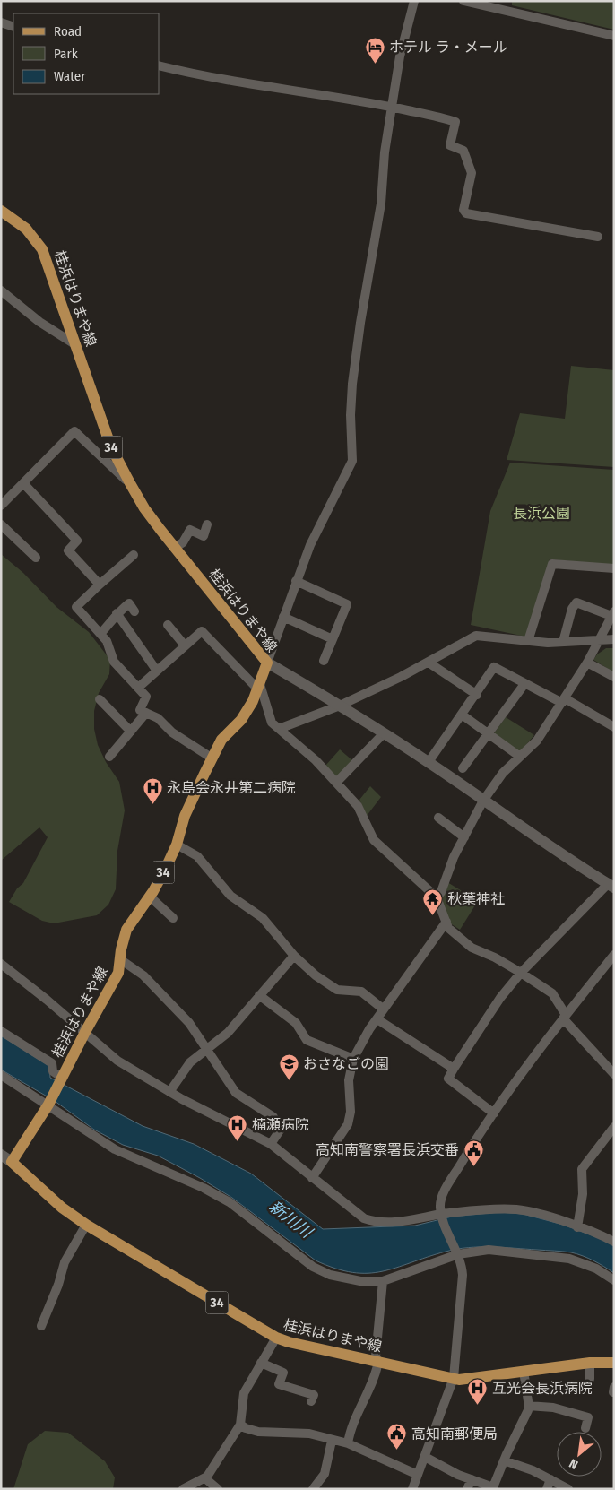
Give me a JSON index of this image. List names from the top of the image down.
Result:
{
  "streets": {
    "main road": ["桂浜はりまや線", "34"]
  },
  "water": ["新川川"],
  "parks": ["長浜公園"],
  "places": {
    "hotel": ["ホテル ラ・メール"],
    "hospital": ["永島会永井第二病院", "楠瀬病院", "互光会長浜病院"],
    "temple": ["秋葉神社"],
    "school or university": ["おさなごの園"],
    "public building": ["高知南警察署長浜交番", "高知南郵便局"]
  },
  "legend": ["Road", "Park", "Water"],
  "north": "bottom left"
}
